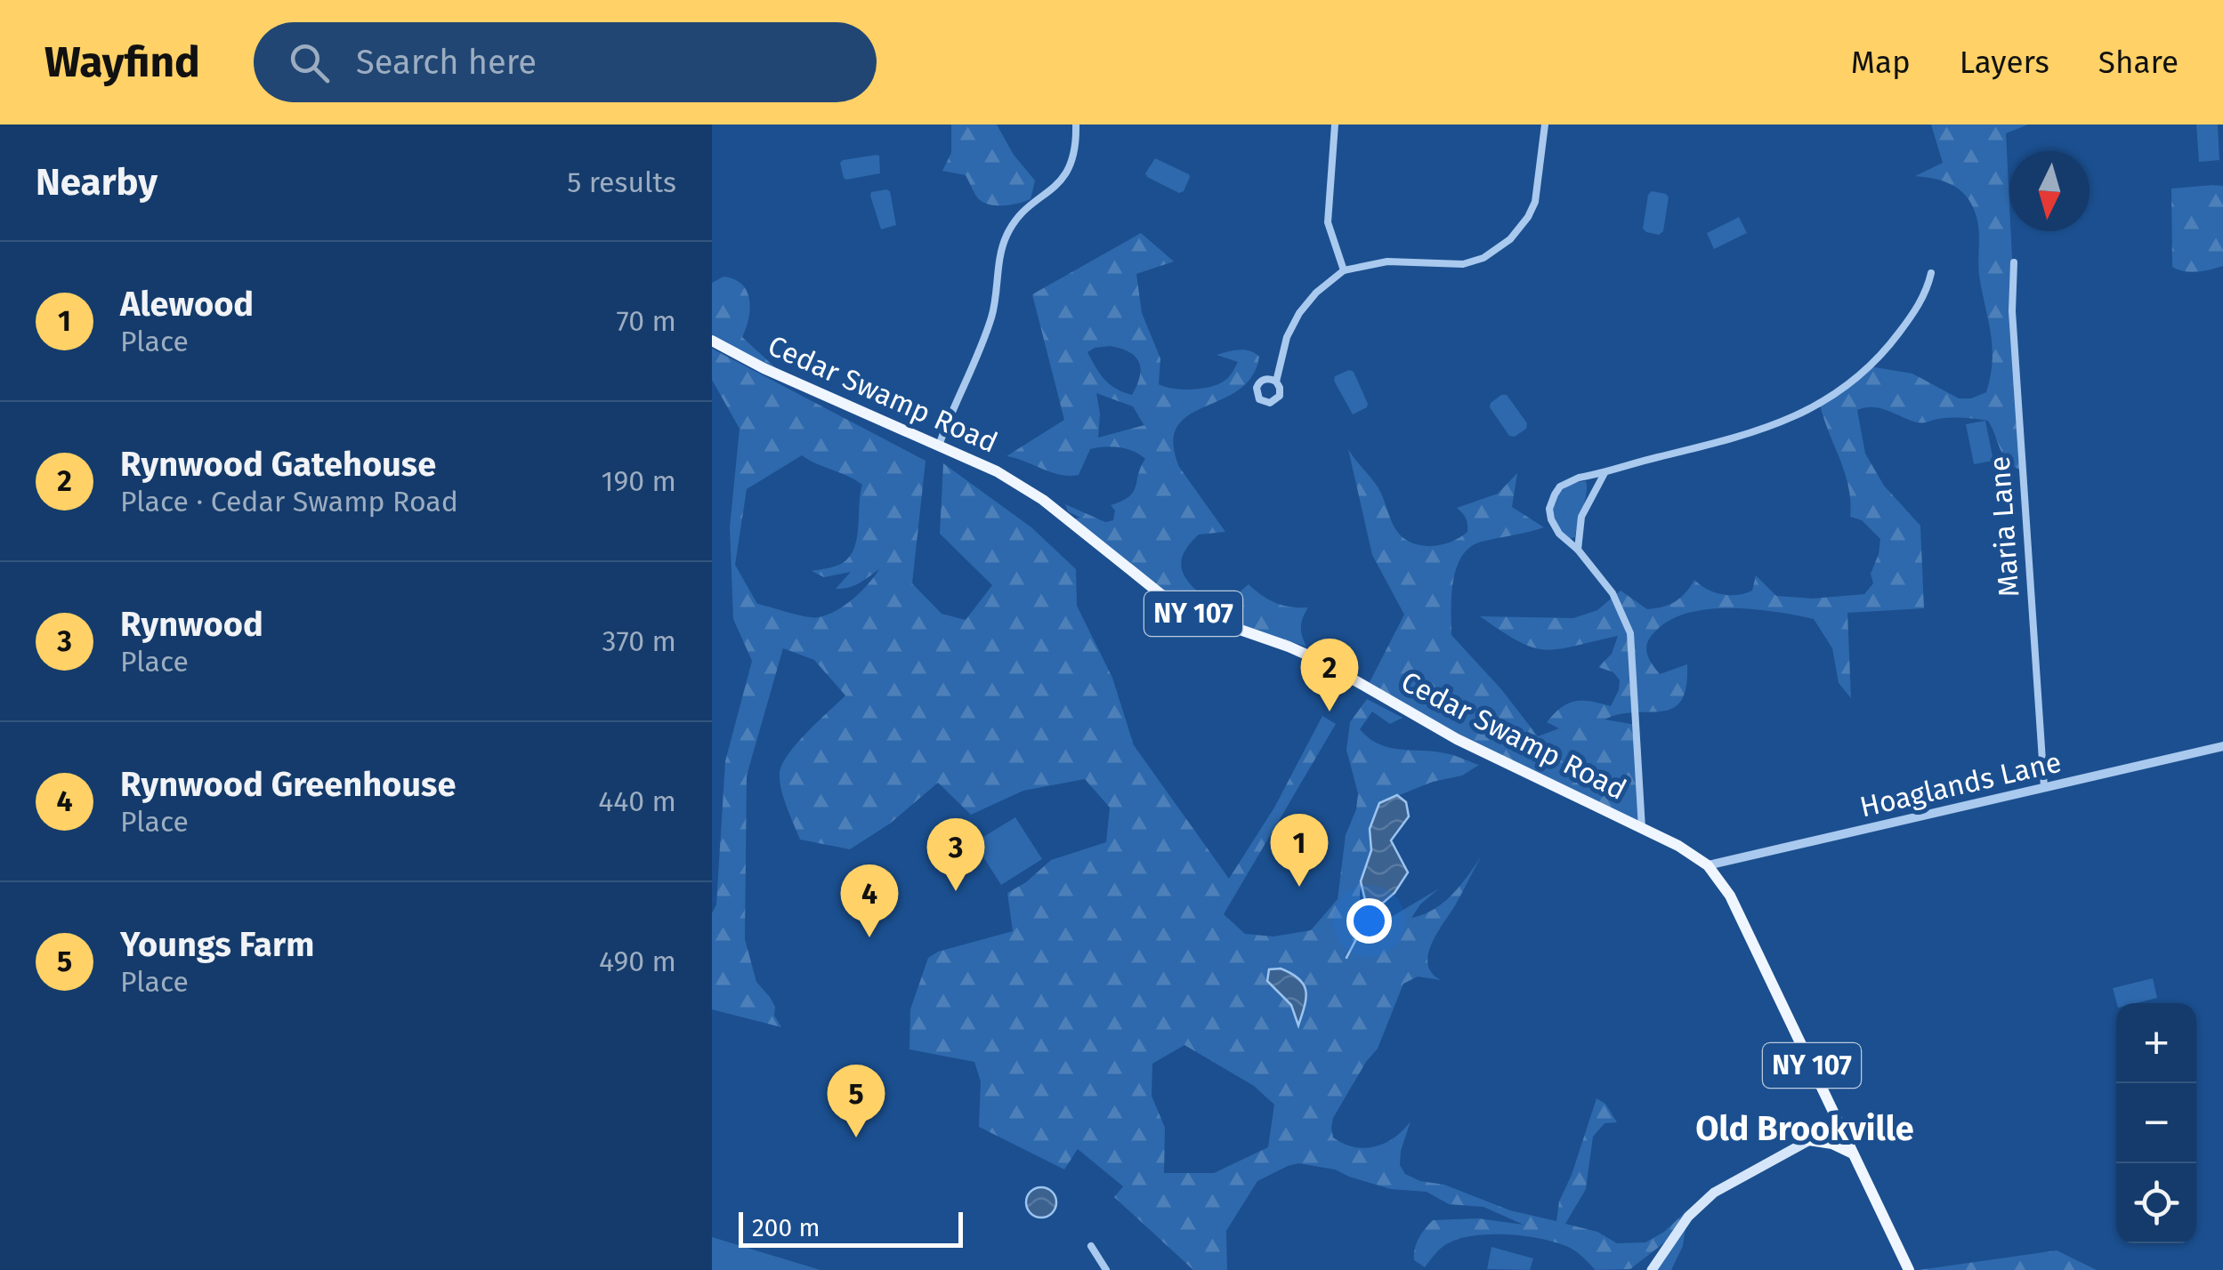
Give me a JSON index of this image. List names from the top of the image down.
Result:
{
  "streets": {
    "main road": ["Cedar Swamp Road", "NY 107"],
    "street": ["Maria Lane", "Hoaglands Lane"]
  },
  "crossings": [
    ["Cedar Swamp Road", "Hoaglands Lane"],
    ["Maria Lane", "Hoaglands Lane"]
  ],
  "districts": ["Old Brookville"],
  "scale_bar": "200 m",
  "north": "bottom",
  "page": {
    "header": "Wayfind",
    "search": "Search here",
    "nav": ["Map", "Layers", "Share"],
    "heading": ["Nearby", "5 results"],
    "list": [
      {
        "mark": "1",
        "name": "Alewood",
        "note": "Place",
        "value": "70 m"
      },
      {
        "mark": "2",
        "name": "Rynwood Gatehouse",
        "note": "Place · Cedar Swamp Road",
        "value": "190 m"
      },
      {
        "mark": "3",
        "name": "Rynwood",
        "note": "Place",
        "value": "370 m"
      },
      {
        "mark": "4",
        "name": "Rynwood Greenhouse",
        "note": "Place",
        "value": "440 m"
      },
      {
        "mark": "5",
        "name": "Youngs Farm",
        "note": "Place",
        "value": "490 m"
      }
    ],
    "pins": [
      "2",
      "1",
      "3",
      "4",
      "5"
    ],
    "map_buttons": ["+", "−"],
    "scale": "200 m"
  }
}
